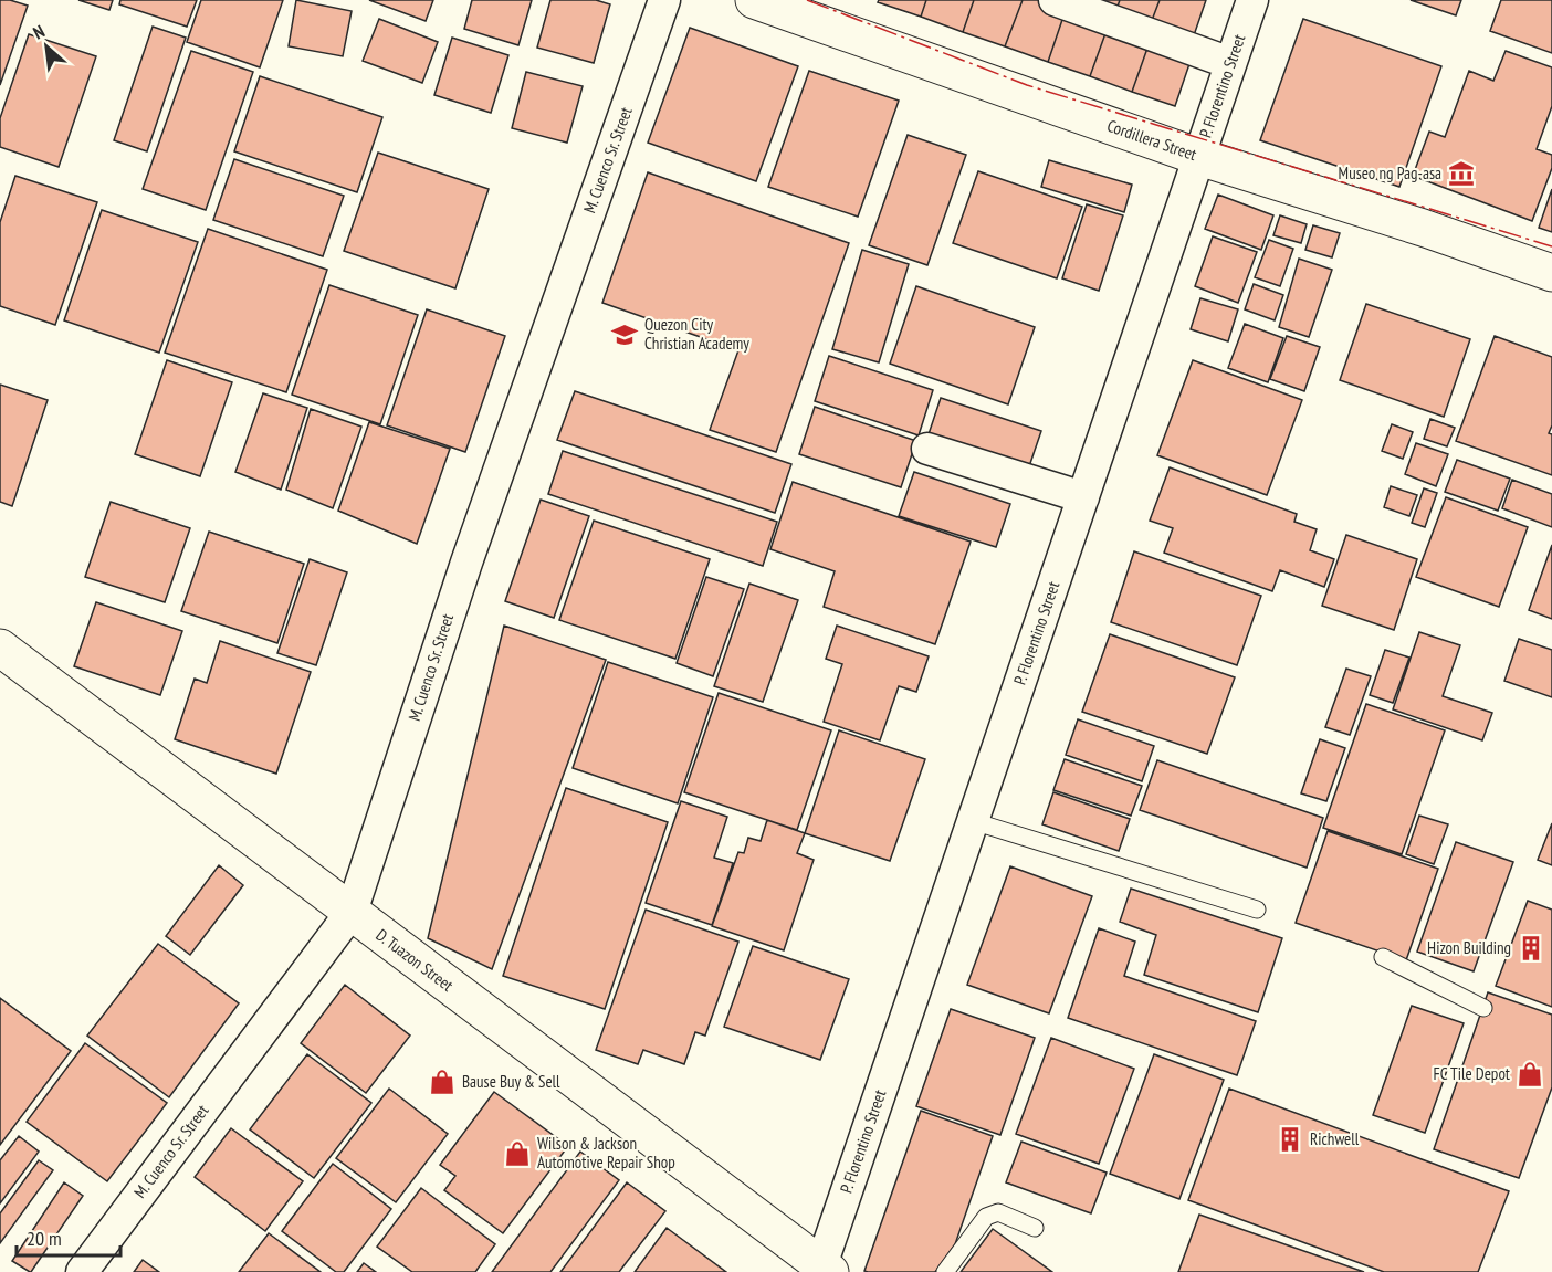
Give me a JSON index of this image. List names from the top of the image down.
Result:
{
  "streets": {
    "street": [
      "P. Florentino Street",
      "Cordillera Street",
      "M. Cuenco Sr. Street",
      "D. Tuazon Street"
    ]
  },
  "crossings": [
    ["P. Florentino Street", "Cordillera Street"],
    ["P. Florentino Street", "D. Tuazon Street"],
    ["M. Cuenco Sr. Street", "D. Tuazon Street"]
  ],
  "places": {
    "museum": ["Museo ng Pag-asa"],
    "school or university": ["Quezon City Christian Academy"],
    "building": ["Hizon Building", "Richwell"],
    "shop": ["FC Tile Depot", "Bause Buy & Sell", "Wilson & Jackson Automotive Repair Shop"]
  },
  "scale_bar": "20 m",
  "north": "top left"
}
